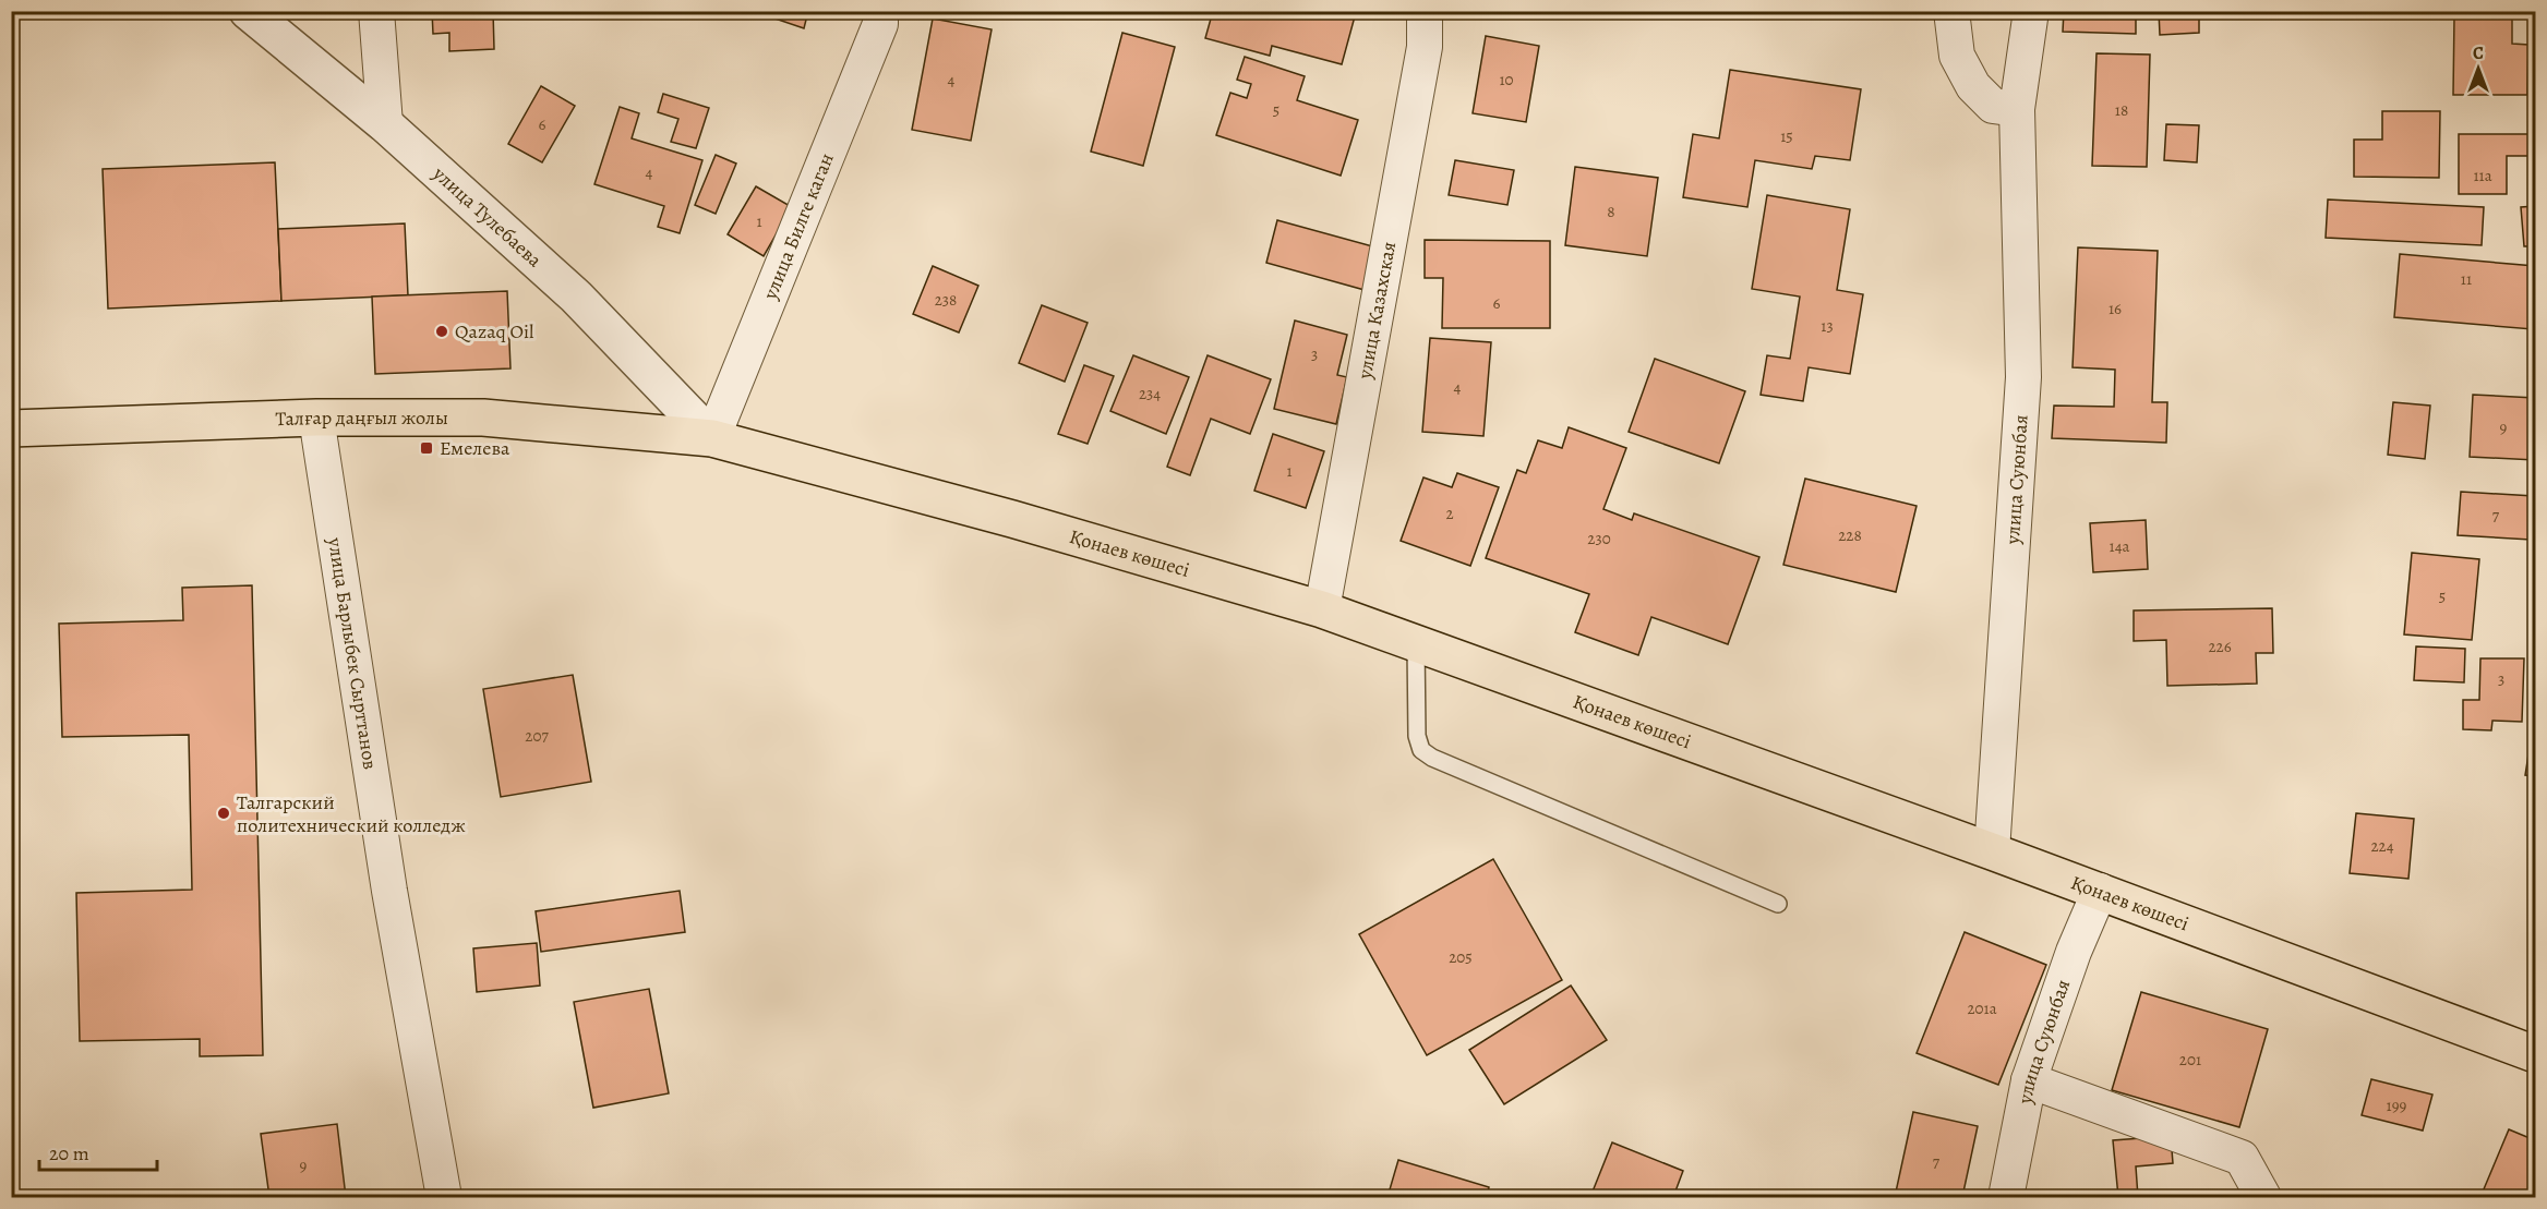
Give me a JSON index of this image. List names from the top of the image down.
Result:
{
  "streets": {
    "main road": ["Талғар даңғыл жолы", "Қонаев көшесі"],
    "street": [
      "улица Тулебаева",
      "улица Билге каган",
      "улица Казахская",
      "улица Суюнбая",
      "улица Барлыбек Сырттанов"
    ]
  },
  "crossings": [
    ["улица Тулебаева", "улица Билге каган"],
    ["улица Тулебаева", "Талғар даңғыл жолы"],
    ["улица Тулебаева", "Қонаев көшесі"],
    ["улица Билге каган", "Талғар даңғыл жолы"],
    ["улица Билге каган", "Қонаев көшесі"],
    ["улица Казахская", "Қонаев көшесі"],
    ["Талғар даңғыл жолы", "Қонаев көшесі"],
    ["Талғар даңғыл жолы", "улица Барлыбек Сырттанов"],
    ["улица Суюнбая", "Қонаев көшесі"]
  ],
  "places": {
    "other": ["Qazaq Oil", "Талгарский политехнический колледж"],
    "transit": ["Емелева"]
  },
  "house_numbers": [
    "4",
    "10",
    "5",
    "18",
    "6",
    "15",
    "4",
    "11а",
    "8",
    "1",
    "11",
    "238",
    "6",
    "16",
    "13",
    "3",
    "4",
    "234",
    "9",
    "1",
    "2",
    "7",
    "228",
    "230",
    "14а",
    "5",
    "226",
    "3",
    "207",
    "224",
    "205",
    "201а",
    "201",
    "199",
    "7",
    "9"
  ],
  "scale_bar": "20 m",
  "north": "top"
}
